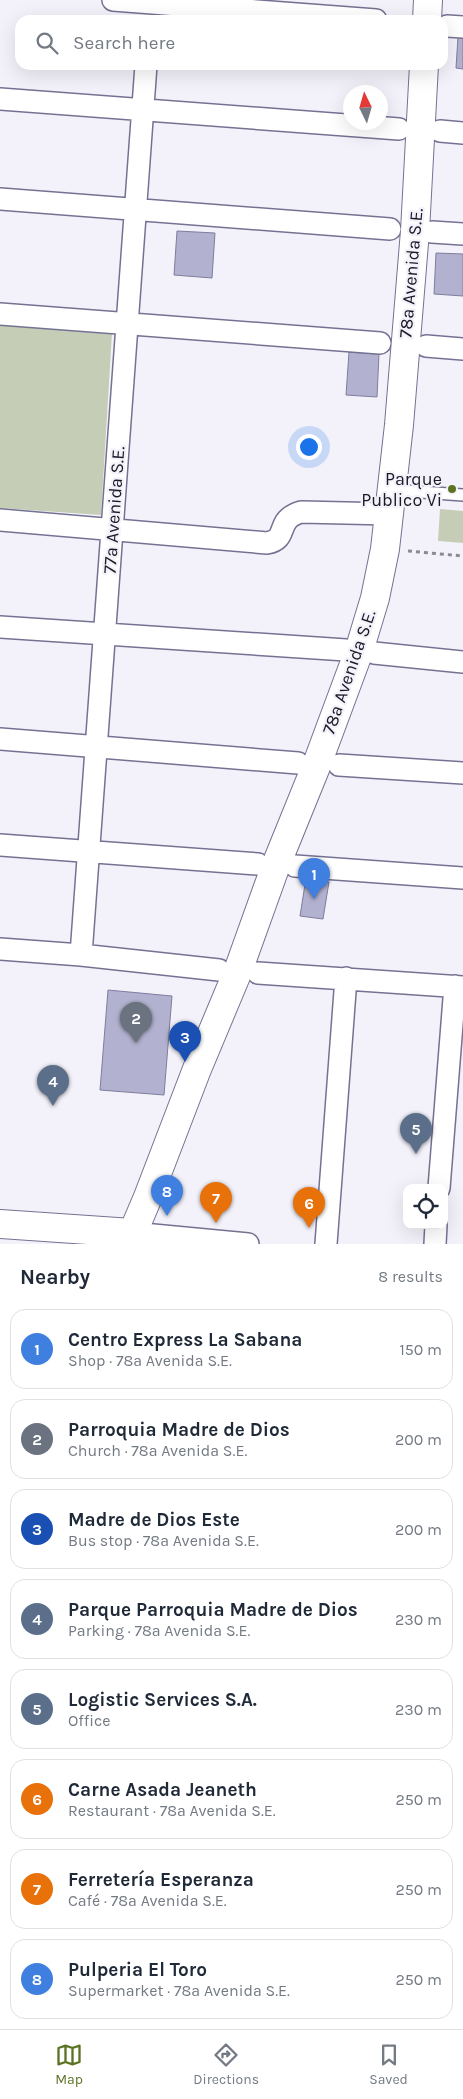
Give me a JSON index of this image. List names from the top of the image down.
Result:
{
  "streets": {
    "street": ["78a Avenida S.E.", "77a Avenida S.E."]
  },
  "places": ["Parque Publico Vi"],
  "north": "top",
  "page": {
    "search": "Search here",
    "pins": [
      "1",
      "2",
      "3",
      "4",
      "5",
      "8",
      "7",
      "6"
    ],
    "heading": ["Nearby", "8 results"],
    "list": [
      {
        "mark": "1",
        "name": "Centro Express La Sabana",
        "note": "Shop · 78a Avenida S.E.",
        "value": "150 m"
      },
      {
        "mark": "2",
        "name": "Parroquia Madre de Dios",
        "note": "Church · 78a Avenida S.E.",
        "value": "200 m"
      },
      {
        "mark": "3",
        "name": "Madre de Dios Este",
        "note": "Bus stop · 78a Avenida S.E.",
        "value": "200 m"
      },
      {
        "mark": "4",
        "name": "Parque Parroquia Madre de Dios",
        "note": "Parking · 78a Avenida S.E.",
        "value": "230 m"
      },
      {
        "mark": "5",
        "name": "Logistic Services S.A.",
        "note": "Office",
        "value": "230 m"
      },
      {
        "mark": "6",
        "name": "Carne Asada Jeaneth",
        "note": "Restaurant · 78a Avenida S.E.",
        "value": "250 m"
      },
      {
        "mark": "7",
        "name": "Ferretería Esperanza",
        "note": "Café · 78a Avenida S.E.",
        "value": "250 m"
      },
      {
        "mark": "8",
        "name": "Pulperia El Toro",
        "note": "Supermarket · 78a Avenida S.E.",
        "value": "250 m"
      }
    ],
    "nav": ["Map", "Directions", "Saved"]
  }
}
